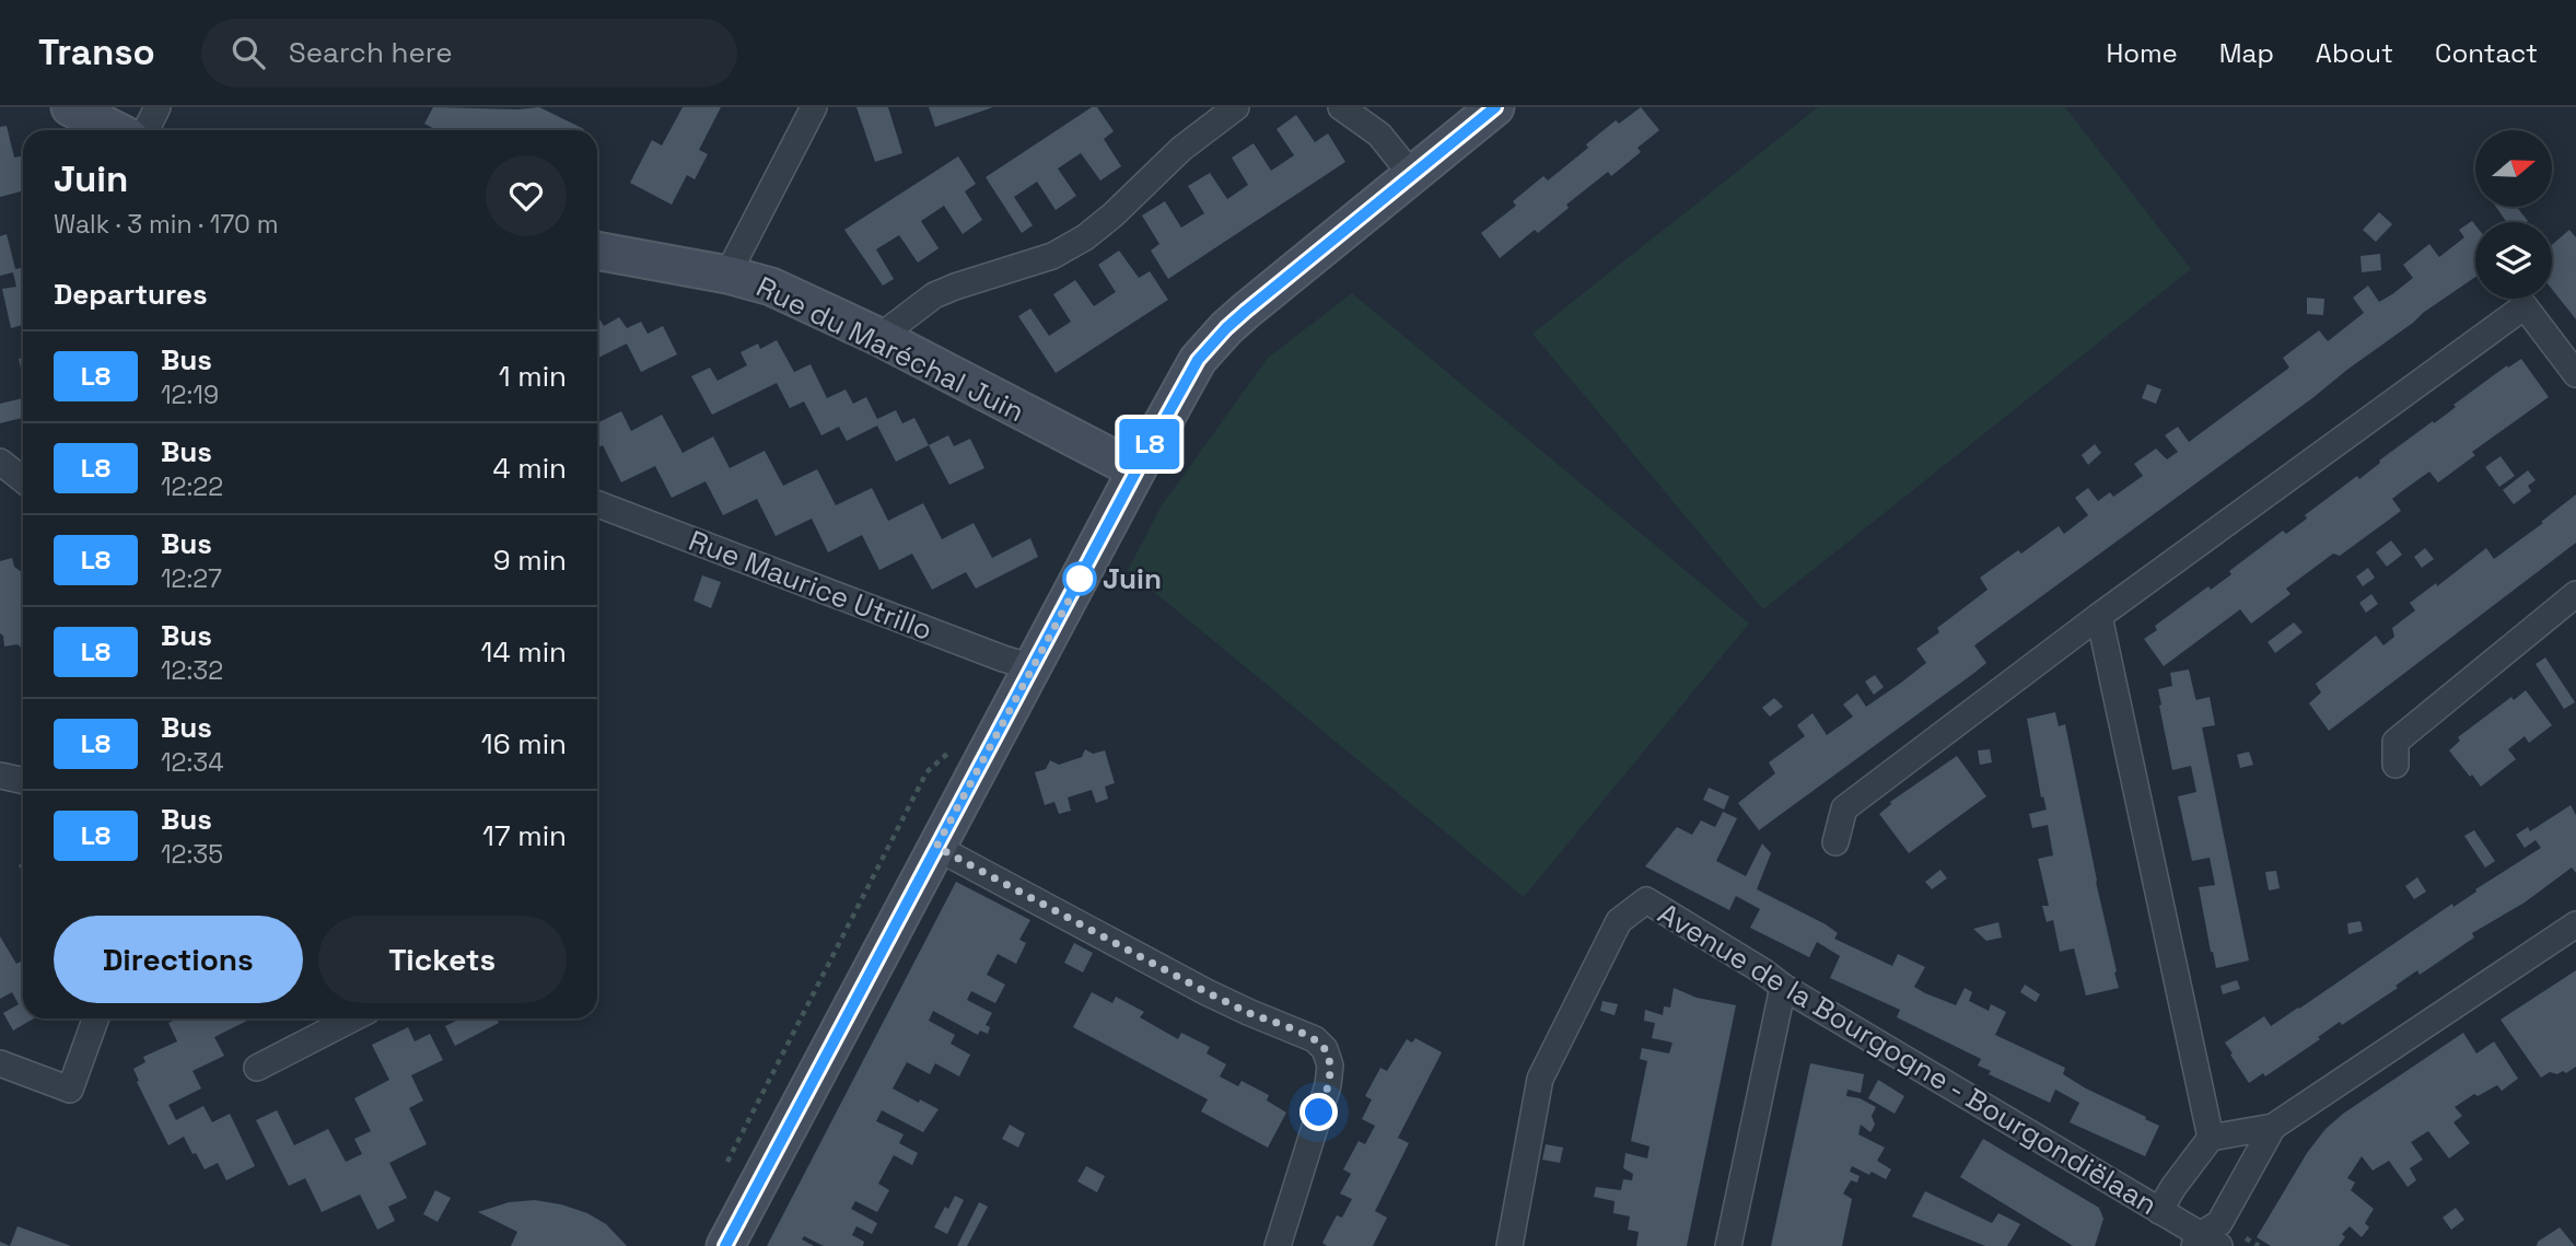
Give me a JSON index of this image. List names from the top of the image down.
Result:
{
  "streets": {
    "street": ["Rue du Maréchal Juin", "Rue Maurice Utrillo", "Avenue de la Bourgogne - Bourgondiëlaan"]
  },
  "places": ["Juin"],
  "lines": ["bus line L8"],
  "north": "right",
  "page": {
    "header": "Transo",
    "search": "Search here",
    "nav": [
      "Home",
      "Map",
      "About",
      "Contact"
    ],
    "on_map": "L8",
    "heading": [
      ["Juin", "Walk · 3 min · 170 m"],
      "Departures"
    ],
    "list": [
      {
        "mark": "L8",
        "name": "Bus",
        "note": "12:19",
        "value": "1 min"
      },
      {
        "mark": "L8",
        "name": "Bus",
        "note": "12:22",
        "value": "4 min"
      },
      {
        "mark": "L8",
        "name": "Bus",
        "note": "12:27",
        "value": "9 min"
      },
      {
        "mark": "L8",
        "name": "Bus",
        "note": "12:32",
        "value": "14 min"
      },
      {
        "mark": "L8",
        "name": "Bus",
        "note": "12:34",
        "value": "16 min"
      },
      {
        "mark": "L8",
        "name": "Bus",
        "note": "12:35",
        "value": "17 min"
      }
    ],
    "buttons": ["Directions", "Tickets"]
  }
}
